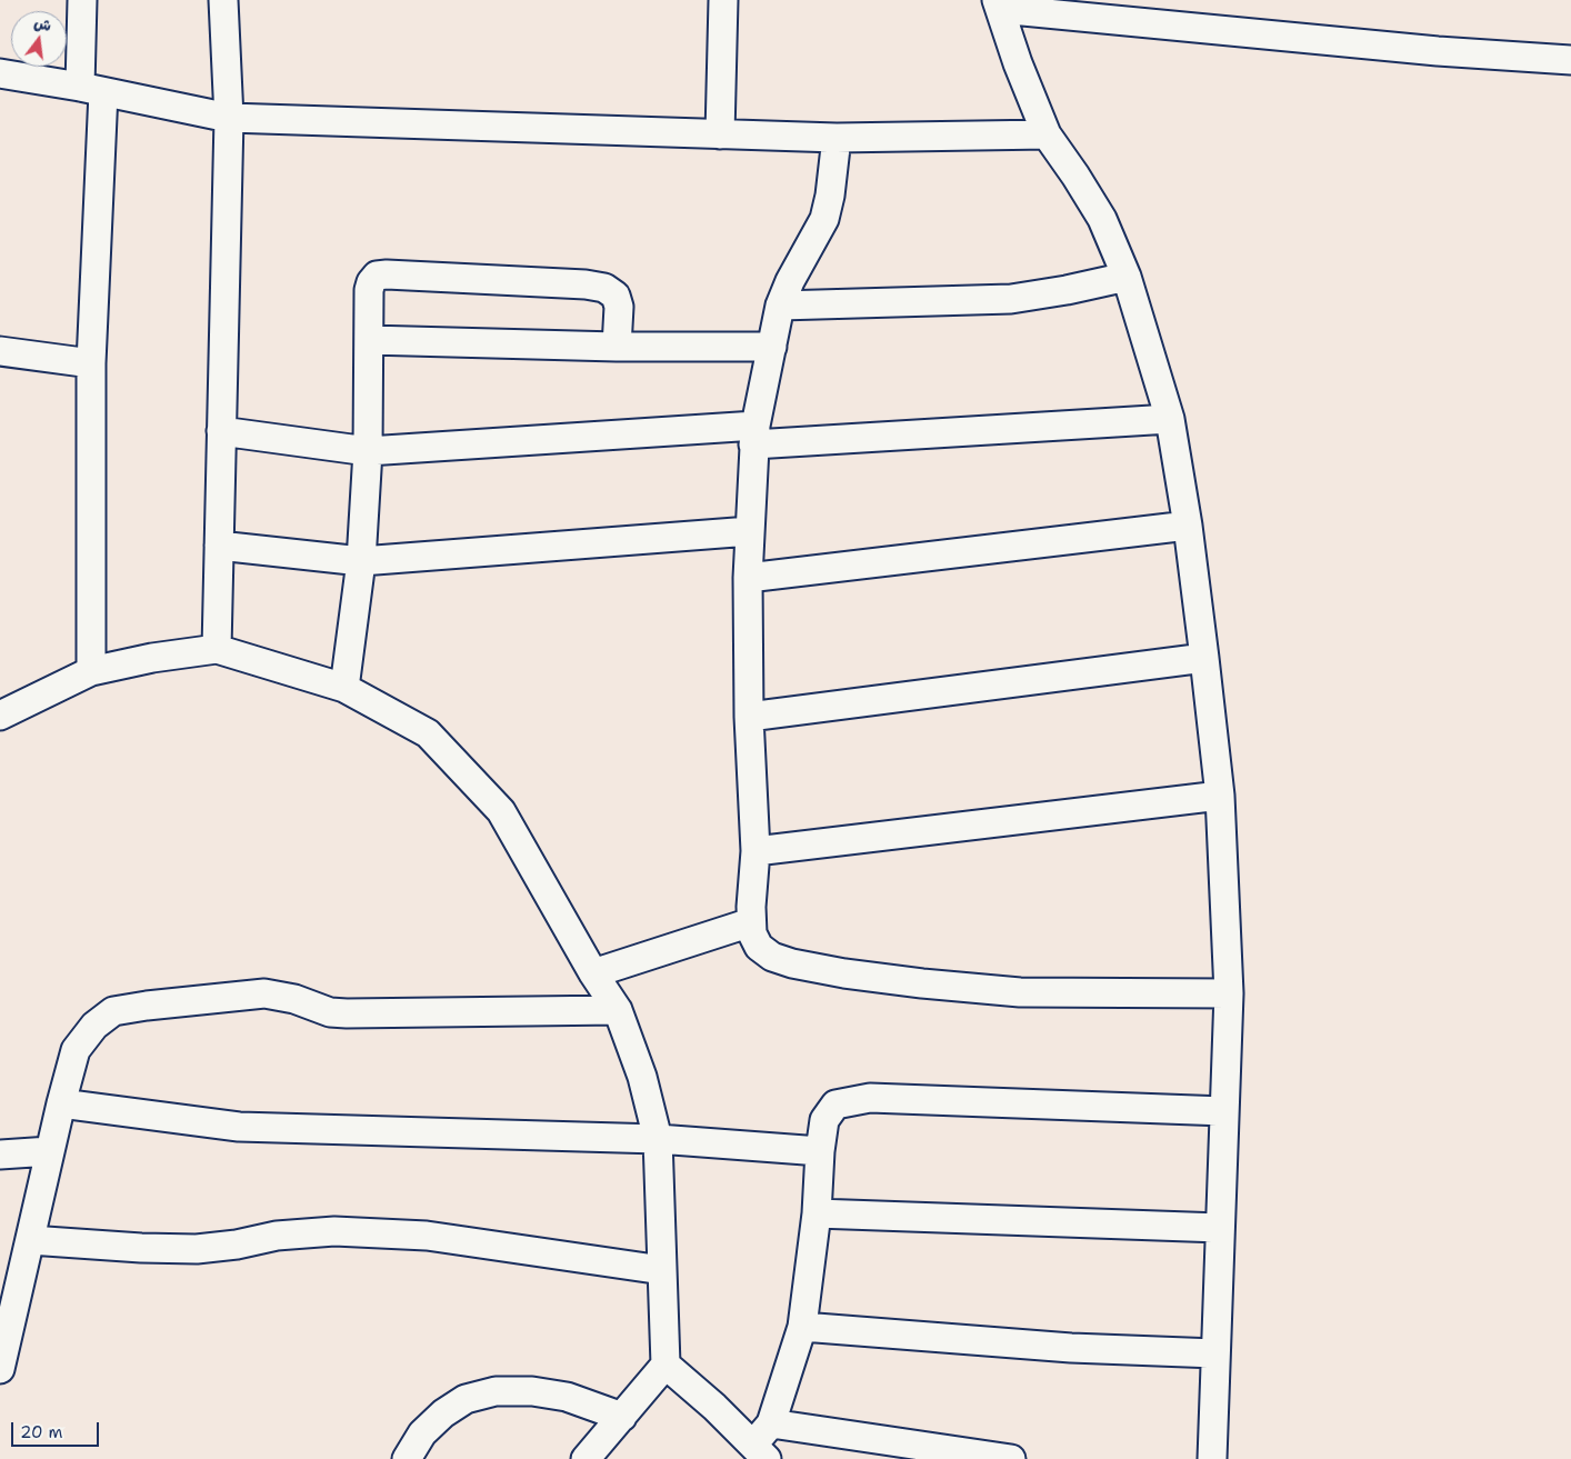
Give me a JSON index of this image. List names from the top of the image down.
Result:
{
  "scale_bar": "20 m",
  "north": "top"
}
